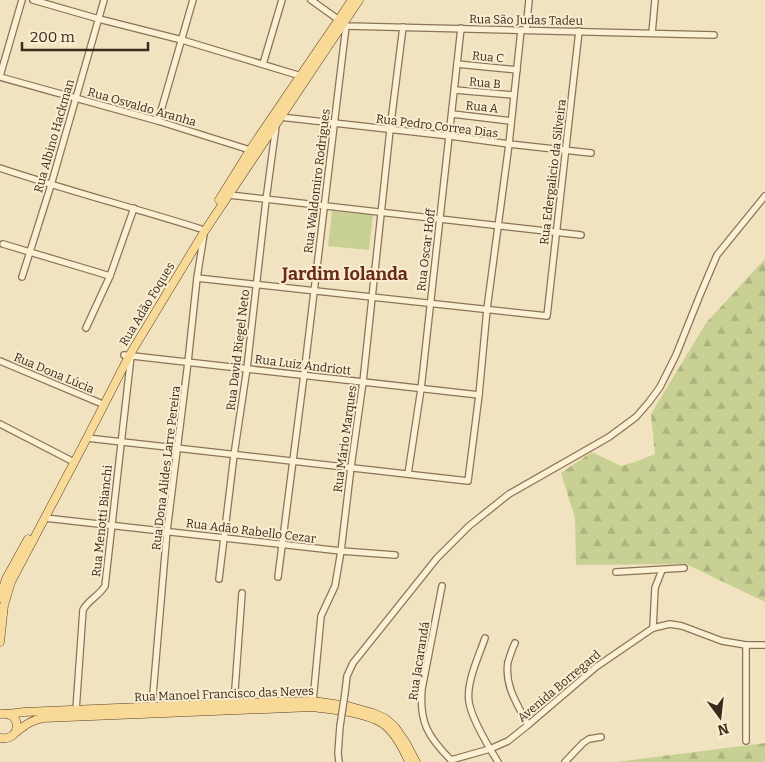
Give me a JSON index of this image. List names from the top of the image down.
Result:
{
  "streets": {
    "main road": ["Rua Adão Foques", "Rua Manoel Francisco das Neves"],
    "street": [
      "Rua São Judas Tadeu",
      "Rua C",
      "Rua B",
      "Rua Osvaldo Aranha",
      "Rua A",
      "Rua Pedro Correa Dias",
      "Rua Albino Hackman",
      "Rua Edergalicio da Silveira",
      "Rua Waldomiro Rodrigues",
      "Rua Oscar Hoff",
      "Rua David Riegel Neto",
      "Rua Luiz Andriott",
      "Rua Dona Lúcia",
      "Rua Mário Marques",
      "Rua Dona Alides Larre Pereira",
      "Rua Menotti Bianchi",
      "Rua Adão Rabello Cezar",
      "Rua Jacarandá",
      "Avenida Borregard"
    ]
  },
  "crossings": [
    ["Rua São Judas Tadeu", "Rua Edergalicio da Silveira"],
    ["Rua São Judas Tadeu", "Rua Waldomiro Rodrigues"],
    ["Rua São Judas Tadeu", "Rua Oscar Hoff"],
    ["Rua São Judas Tadeu", "Rua Adão Foques"],
    ["Rua São Judas Tadeu", "Rua Mário Marques"],
    ["Rua C", "Rua Oscar Hoff"],
    ["Rua B", "Rua Oscar Hoff"],
    ["Rua Osvaldo Aranha", "Rua Albino Hackman"],
    ["Rua Osvaldo Aranha", "Rua Adão Foques"],
    ["Rua A", "Rua Oscar Hoff"],
    ["Rua Pedro Correa Dias", "Rua Edergalicio da Silveira"],
    ["Rua Pedro Correa Dias", "Rua Waldomiro Rodrigues"],
    ["Rua Pedro Correa Dias", "Rua Oscar Hoff"],
    ["Rua Pedro Correa Dias", "Rua Adão Foques"],
    ["Rua Pedro Correa Dias", "Rua David Riegel Neto"],
    ["Rua Pedro Correa Dias", "Rua Mário Marques"],
    ["Rua Waldomiro Rodrigues", "Rua Adão Foques"],
    ["Rua Waldomiro Rodrigues", "Rua Luiz Andriott"],
    ["Rua Waldomiro Rodrigues", "Rua Adão Rabello Cezar"],
    ["Rua Oscar Hoff", "Rua Luiz Andriott"],
    ["Rua Adão Foques", "Rua David Riegel Neto"],
    ["Rua Adão Foques", "Rua Luiz Andriott"],
    ["Rua Adão Foques", "Rua Dona Lúcia"],
    ["Rua Adão Foques", "Rua Dona Alides Larre Pereira"],
    ["Rua Adão Foques", "Rua Menotti Bianchi"],
    ["Rua Adão Foques", "Rua Adão Rabello Cezar"],
    ["Rua David Riegel Neto", "Rua Luiz Andriott"],
    ["Rua David Riegel Neto", "Rua Adão Rabello Cezar"],
    ["Rua Luiz Andriott", "Rua Mário Marques"],
    ["Rua Luiz Andriott", "Rua Dona Alides Larre Pereira"],
    ["Rua Luiz Andriott", "Rua Menotti Bianchi"],
    ["Rua Mário Marques", "Rua Adão Rabello Cezar"],
    ["Rua Mário Marques", "Rua Manoel Francisco das Neves"],
    ["Rua Dona Alides Larre Pereira", "Rua Adão Rabello Cezar"],
    ["Rua Dona Alides Larre Pereira", "Rua Manoel Francisco das Neves"],
    ["Rua Menotti Bianchi", "Rua Adão Rabello Cezar"],
    ["Rua Menotti Bianchi", "Rua Manoel Francisco das Neves"],
    ["Rua Jacarandá", "Avenida Borregard"]
  ],
  "districts": ["Jardim Iolanda"],
  "scale_bar": "200 m",
  "north": "bottom"
}
